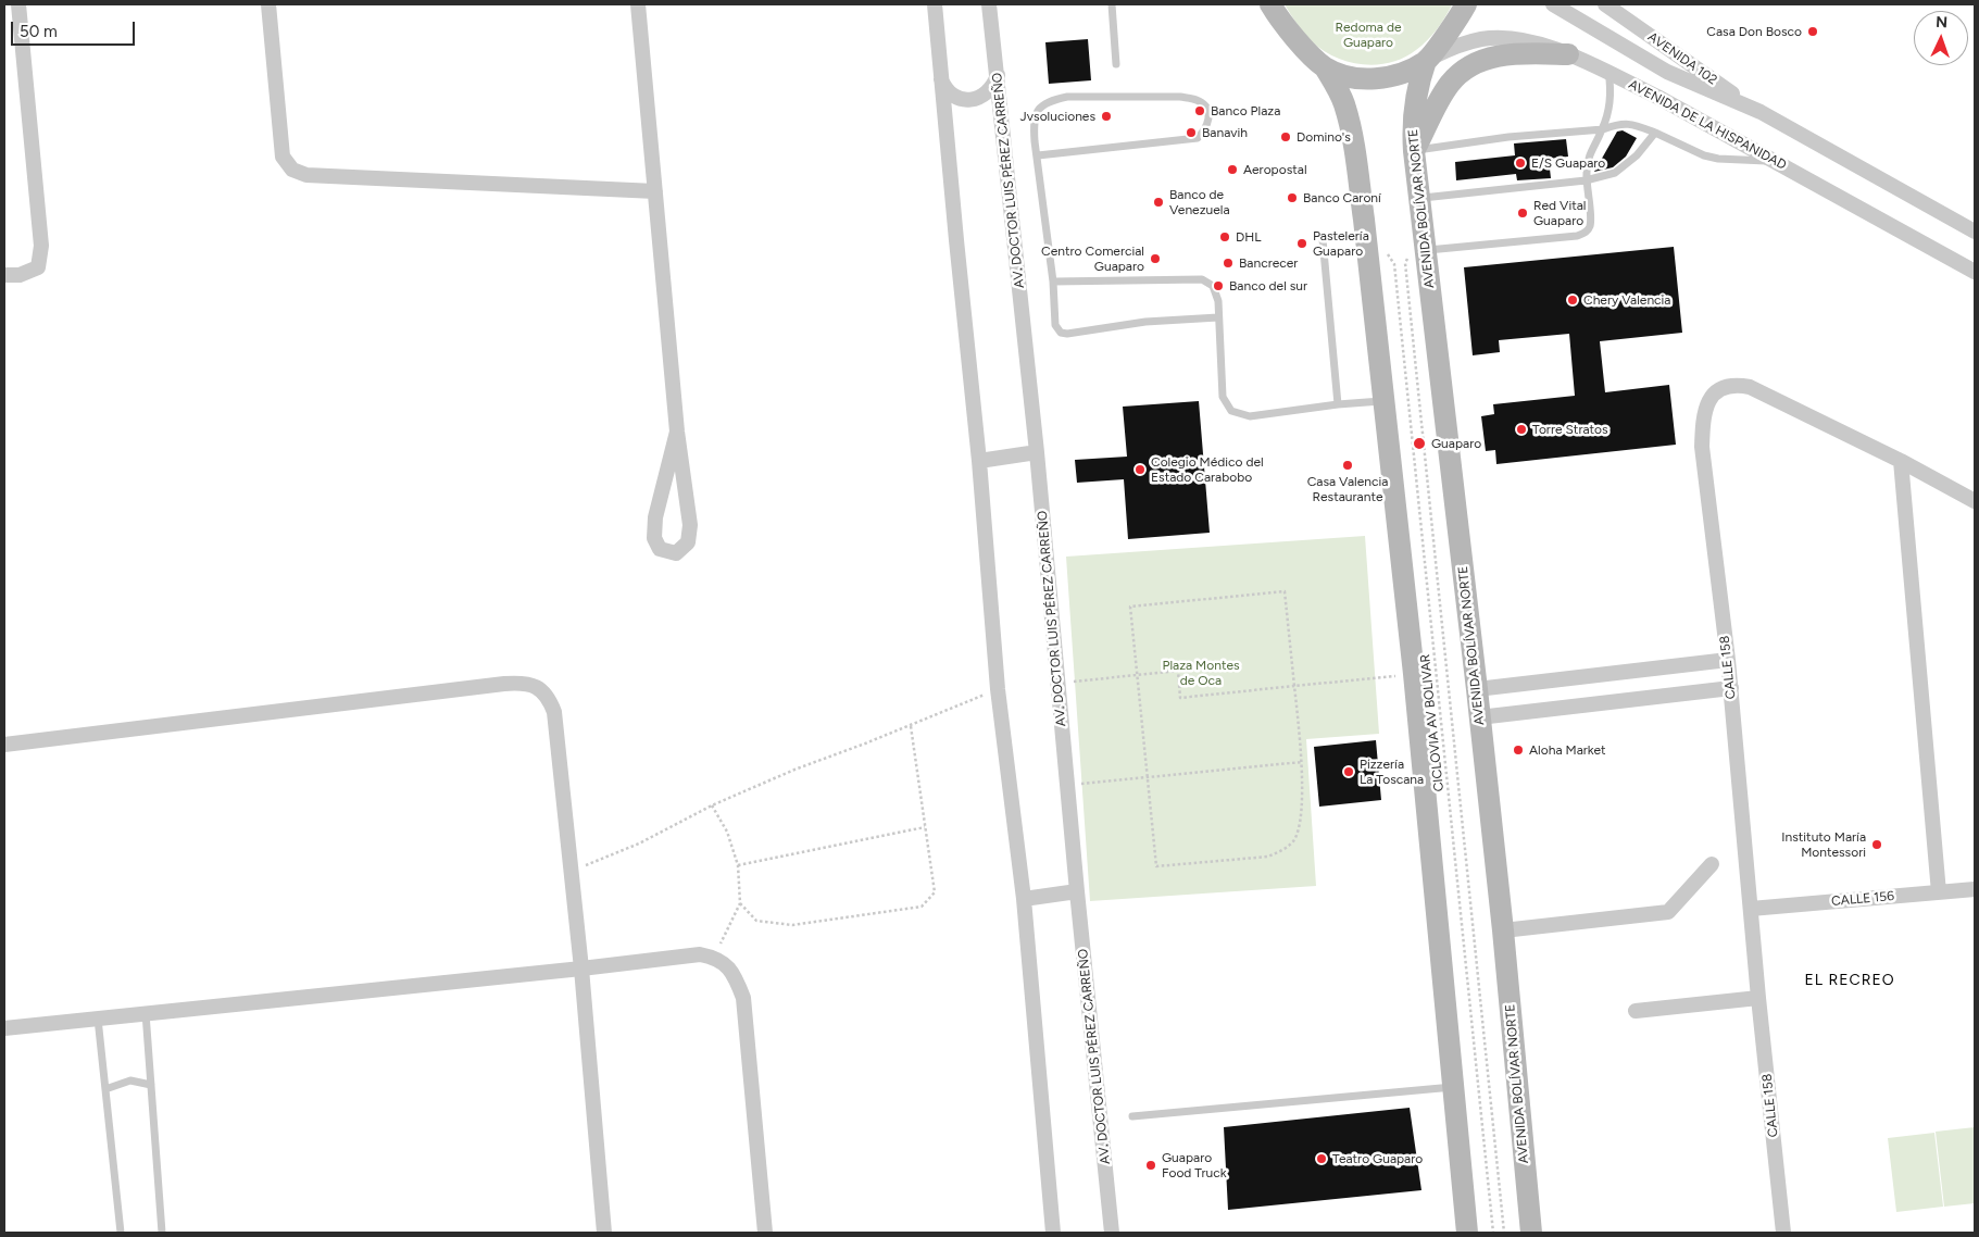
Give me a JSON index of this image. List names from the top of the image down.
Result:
{
  "streets": {
    "main road": ["AVENIDA BOLÍVAR NORTE"],
    "street": [
      "AVENIDA 102",
      "AVENIDA DE LA HISPANIDAD",
      "AV. DOCTOR LUIS PÉREZ CARREÑO",
      "CALLE 158",
      "CALLE 156"
    ],
    "path": ["CICLOVIA AV BOLIVAR"]
  },
  "crossings": [
    ["AVENIDA DE LA HISPANIDAD", "AVENIDA BOLÍVAR NORTE"],
    ["AVENIDA BOLÍVAR NORTE", "CICLOVIA AV BOLIVAR"],
    ["CALLE 158", "CALLE 156"]
  ],
  "districts": ["EL RECREO"],
  "parks": ["Redoma de Guaparo", "Plaza Montes de Oca"],
  "places": [
    "Casa Don Bosco",
    "Banco Plaza",
    "Jvsoluciones",
    "Banavih",
    "Domino's",
    "E/S Guaparo",
    "Aeropostal",
    "Banco Caroní",
    "Banco de Venezuela",
    "Red Vital Guaparo",
    "DHL",
    "Pastelería Guaparo",
    "Centro Comercial Guaparo",
    "Bancrecer",
    "Banco del sur",
    "Chery Valencia",
    "Torre Stratos",
    "Guaparo",
    "Casa Valencia Restaurante",
    "Colegio Médico del Estado Carabobo",
    "Aloha Market",
    "Pizzería La Toscana",
    "Instituto María Montessori",
    "Teatro Guaparo",
    "Guaparo Food Truck"
  ],
  "scale_bar": "50 m",
  "north": "top"
}
